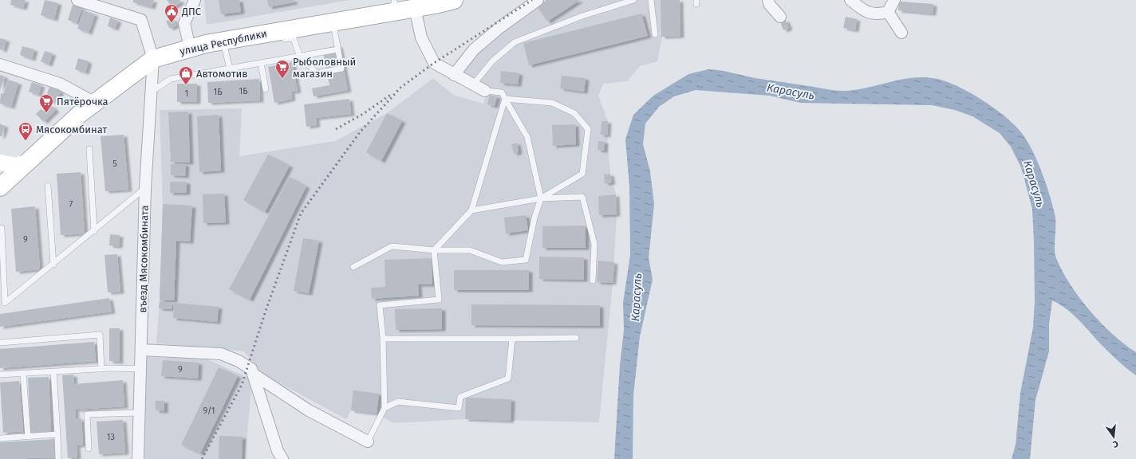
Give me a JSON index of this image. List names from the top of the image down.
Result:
{
  "streets": {
    "main road": ["улица Республики"],
    "street": ["въезд Мясокомбината"]
  },
  "crossings": [
    ["улица Республики", "въезд Мясокомбината"]
  ],
  "water": ["Карасуль"],
  "places": {
    "public building": ["ДПС"],
    "supermarket": ["Рыболовный магазин", "Пятёрочка"],
    "shop": ["Автомотив"],
    "bus stop": ["Мясокомбинат"]
  },
  "house_numbers": [
    "1Б",
    "1Б",
    "1",
    "5",
    "7",
    "9",
    "9",
    "9/1",
    "13"
  ],
  "north": "bottom"
}
